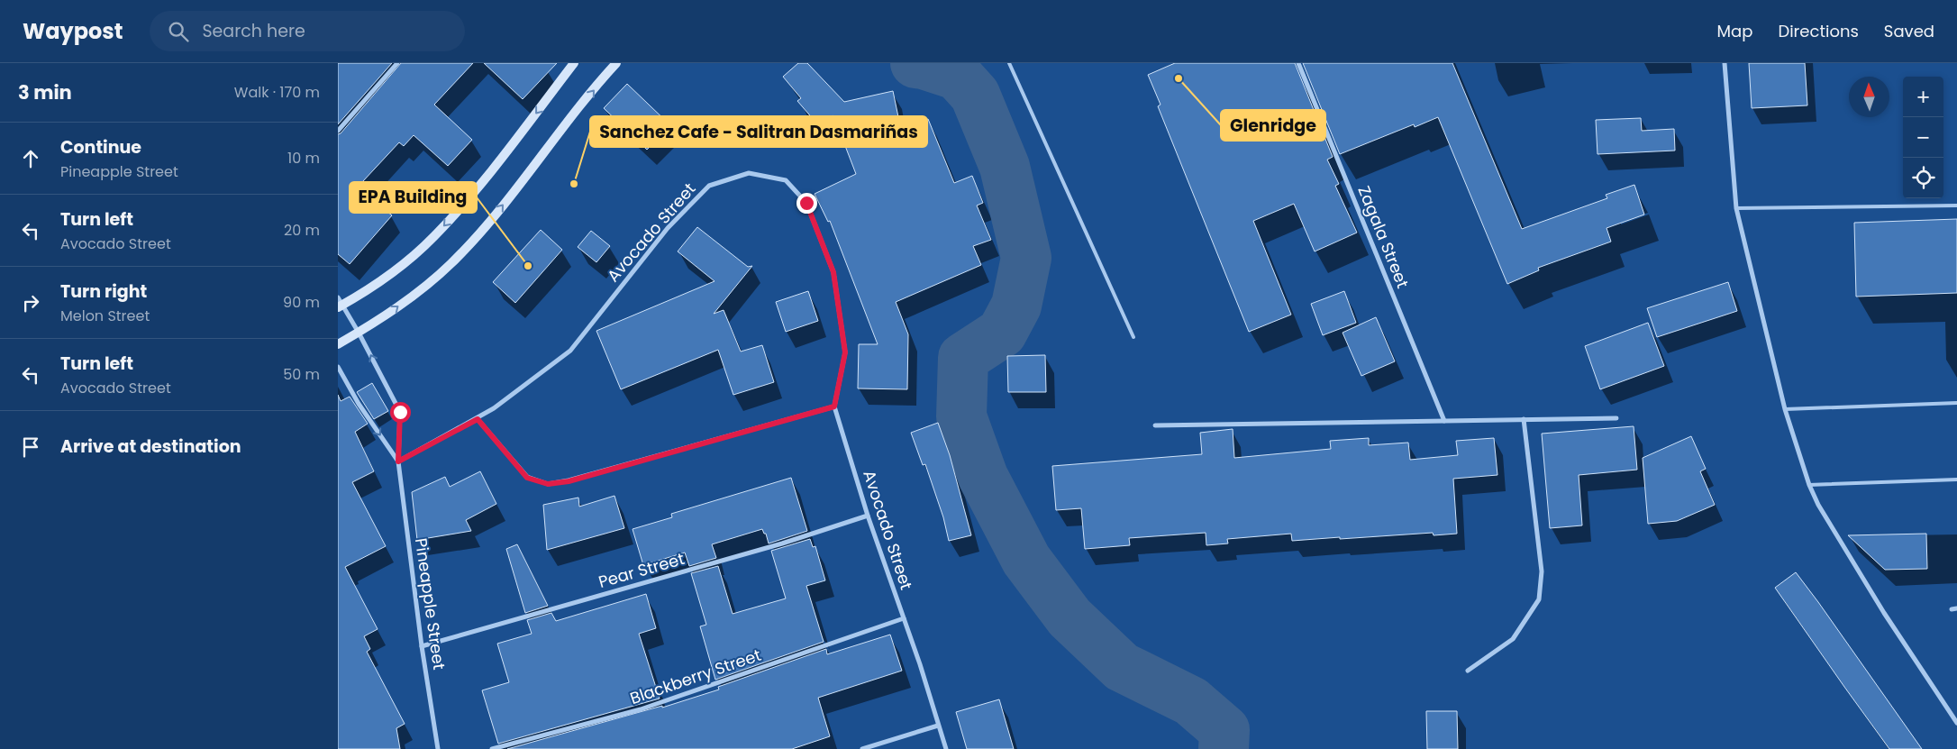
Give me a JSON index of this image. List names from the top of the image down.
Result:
{
  "streets": {
    "street": [
      "Avocado Street",
      "Zagala Street",
      "Pear Street",
      "Pineapple Street",
      "Blackberry Street"
    ]
  },
  "crossings": [
    ["Avocado Street", "Pear Street"],
    ["Avocado Street", "Pineapple Street"],
    ["Avocado Street", "Blackberry Street"],
    ["Pear Street", "Pineapple Street"]
  ],
  "places": ["Glenridge", "Sanchez Cafe - Salitran Dasmariñas", "EPA Building"],
  "north": "top",
  "page": {
    "header": "Waypost",
    "search": "Search here",
    "nav": ["Map", "Directions", "Saved"],
    "heading": ["3 min", "Walk · 170 m"],
    "map_buttons": ["+", "−"],
    "list": [
      ["Continue", "Pineapple Street", "10 m"],
      ["Turn left", "Avocado Street", "20 m"],
      ["Turn right", "Melon Street", "90 m"],
      ["Turn left", "Avocado Street", "50 m"],
      "Arrive at destination"
    ]
  }
}
